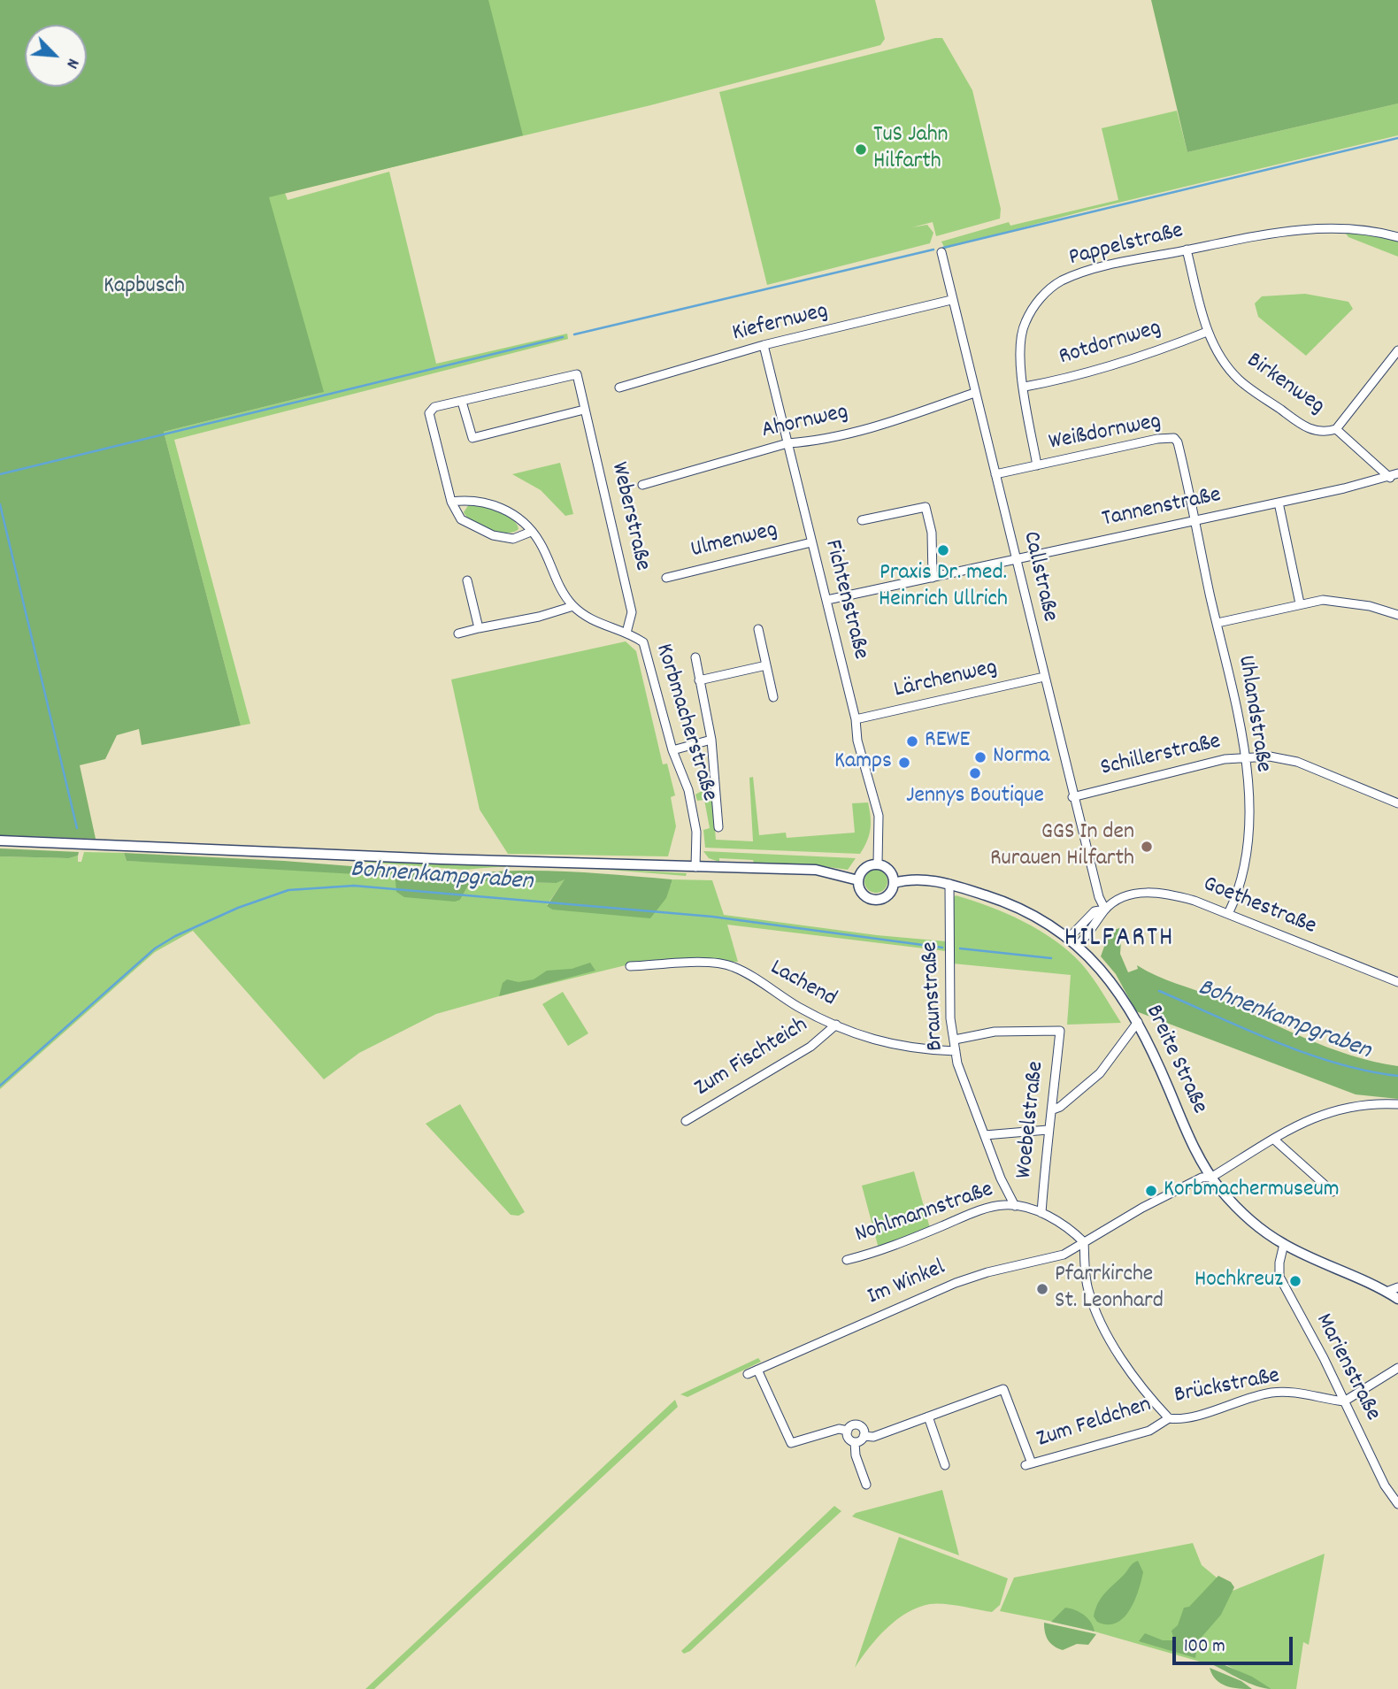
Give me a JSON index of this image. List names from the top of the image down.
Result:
{
  "streets": {
    "main road": ["Breite Straße"],
    "street": [
      "Pappelstraße",
      "Kiefernweg",
      "Rotdornweg",
      "Birkenweg",
      "Ahornweg",
      "Weißdornweg",
      "Tannenstraße",
      "Weberstraße",
      "Ulmenweg",
      "Callstraße",
      "Fichtenstraße",
      "Lärchenweg",
      "Uhlandstraße",
      "Korbmacherstraße",
      "Schillerstraße",
      "Goethestraße",
      "Lachend",
      "Braunstraße",
      "Zum Fischteich",
      "Woebelstraße",
      "Nohlmannstraße",
      "Im Winkel",
      "Marienstraße",
      "Brückstraße",
      "Zum Feldchen"
    ]
  },
  "crossings": [
    ["Pappelstraße", "Rotdornweg"],
    ["Pappelstraße", "Birkenweg"],
    ["Pappelstraße", "Weißdornweg"],
    ["Kiefernweg", "Callstraße"],
    ["Kiefernweg", "Fichtenstraße"],
    ["Rotdornweg", "Birkenweg"],
    ["Birkenweg", "Tannenstraße"],
    ["Ahornweg", "Callstraße"],
    ["Ahornweg", "Fichtenstraße"],
    ["Weißdornweg", "Tannenstraße"],
    ["Weißdornweg", "Callstraße"],
    ["Weißdornweg", "Uhlandstraße"],
    ["Tannenstraße", "Callstraße"],
    ["Tannenstraße", "Fichtenstraße"],
    ["Tannenstraße", "Uhlandstraße"],
    ["Weberstraße", "Korbmacherstraße"],
    ["Ulmenweg", "Fichtenstraße"],
    ["Callstraße", "Lärchenweg"],
    ["Callstraße", "Schillerstraße"],
    ["Callstraße", "Goethestraße"],
    ["Fichtenstraße", "Lärchenweg"],
    ["Fichtenstraße", "Breite Straße"],
    ["Uhlandstraße", "Schillerstraße"],
    ["Uhlandstraße", "Goethestraße"],
    ["Goethestraße", "Breite Straße"],
    ["Lachend", "Braunstraße"],
    ["Lachend", "Zum Fischteich"],
    ["Braunstraße", "Breite Straße"],
    ["Braunstraße", "Woebelstraße"],
    ["Braunstraße", "Nohlmannstraße"],
    ["Breite Straße", "Marienstraße"],
    ["Woebelstraße", "Nohlmannstraße"],
    ["Nohlmannstraße", "Im Winkel"],
    ["Nohlmannstraße", "Brückstraße"],
    ["Im Winkel", "Brückstraße"],
    ["Im Winkel", "Zum Feldchen"],
    ["Marienstraße", "Brückstraße"],
    ["Brückstraße", "Zum Feldchen"]
  ],
  "districts": ["HILFARTH"],
  "water": ["Bohnenkampgraben"],
  "parks": ["Kapbusch"],
  "places": [
    "TuS Jahn Hilfarth",
    "Praxis Dr. med. Heinrich Ullrich",
    "REWE",
    "Norma",
    "Kamps",
    "Jennys Boutique",
    "GGS In den Rurauen Hilfarth",
    "Korbmachermuseum",
    "Hochkreuz",
    "Pfarrkirche St. Leonhard"
  ],
  "scale_bar": "100 m",
  "north": "bottom right"
}
